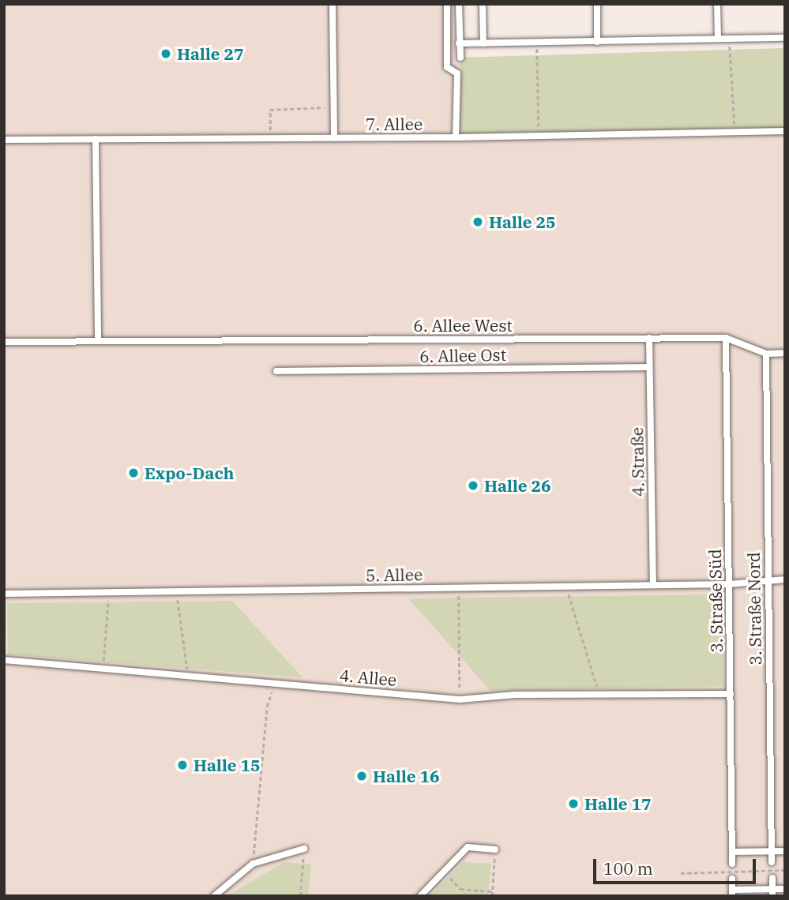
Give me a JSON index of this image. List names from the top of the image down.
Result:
{
  "streets": {
    "lane": [
      "7. Allee",
      "6. Allee West",
      "6. Allee Ost",
      "4. Straße",
      "5. Allee",
      "3. Straße Süd",
      "3. Straße Nord",
      "4. Allee"
    ]
  },
  "crossings": [
    ["6. Allee West", "4. Straße"],
    ["6. Allee West", "3. Straße Süd"],
    ["6. Allee Ost", "4. Straße"],
    ["4. Straße", "5. Allee"],
    ["5. Allee", "3. Straße Süd"],
    ["5. Allee", "3. Straße Nord"],
    ["3. Straße Süd", "4. Allee"]
  ],
  "places": [
    "Halle 27",
    "Halle 25",
    "Expo-Dach",
    "Halle 26",
    "Halle 15",
    "Halle 16",
    "Halle 17"
  ],
  "scale_bar": "100 m"
}
